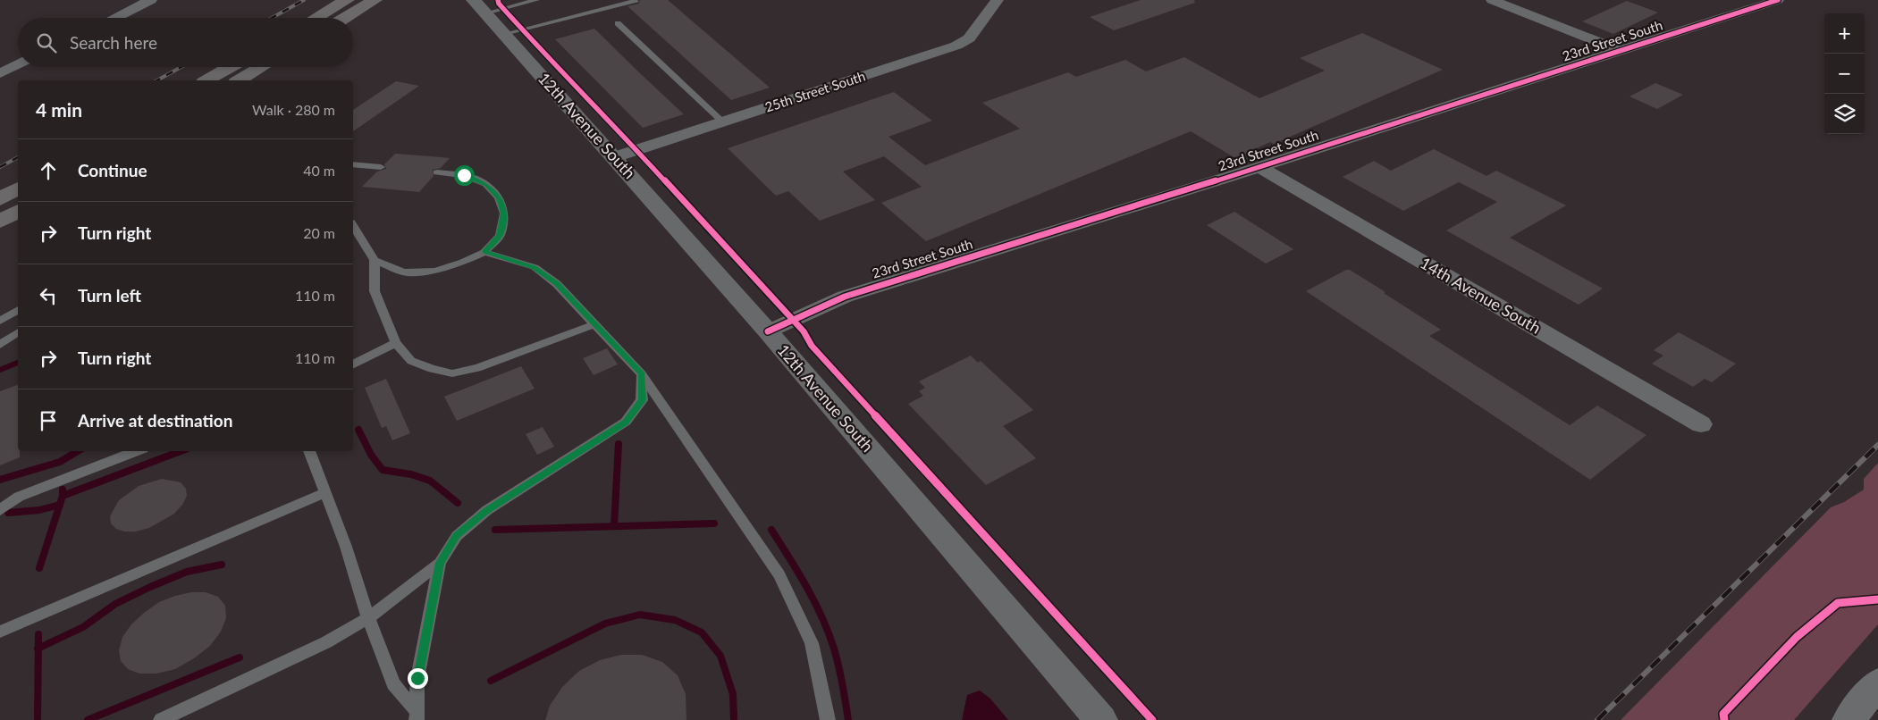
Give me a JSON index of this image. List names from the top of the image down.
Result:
{
  "streets": {
    "street": [
      "23rd Street South",
      "25th Street South",
      "12th Avenue South",
      "14th Avenue South"
    ]
  },
  "crossings": [
    ["23rd Street South", "12th Avenue South"],
    ["23rd Street South", "14th Avenue South"],
    ["25th Street South", "12th Avenue South"]
  ],
  "page": {
    "map_buttons": ["+", "−"],
    "search": "Search here",
    "heading": ["4 min", "Walk · 280 m"],
    "list": [
      ["Continue", "40 m"],
      ["Turn right", "20 m"],
      ["Turn left", "110 m"],
      ["Turn right", "110 m"],
      "Arrive at destination"
    ]
  }
}
